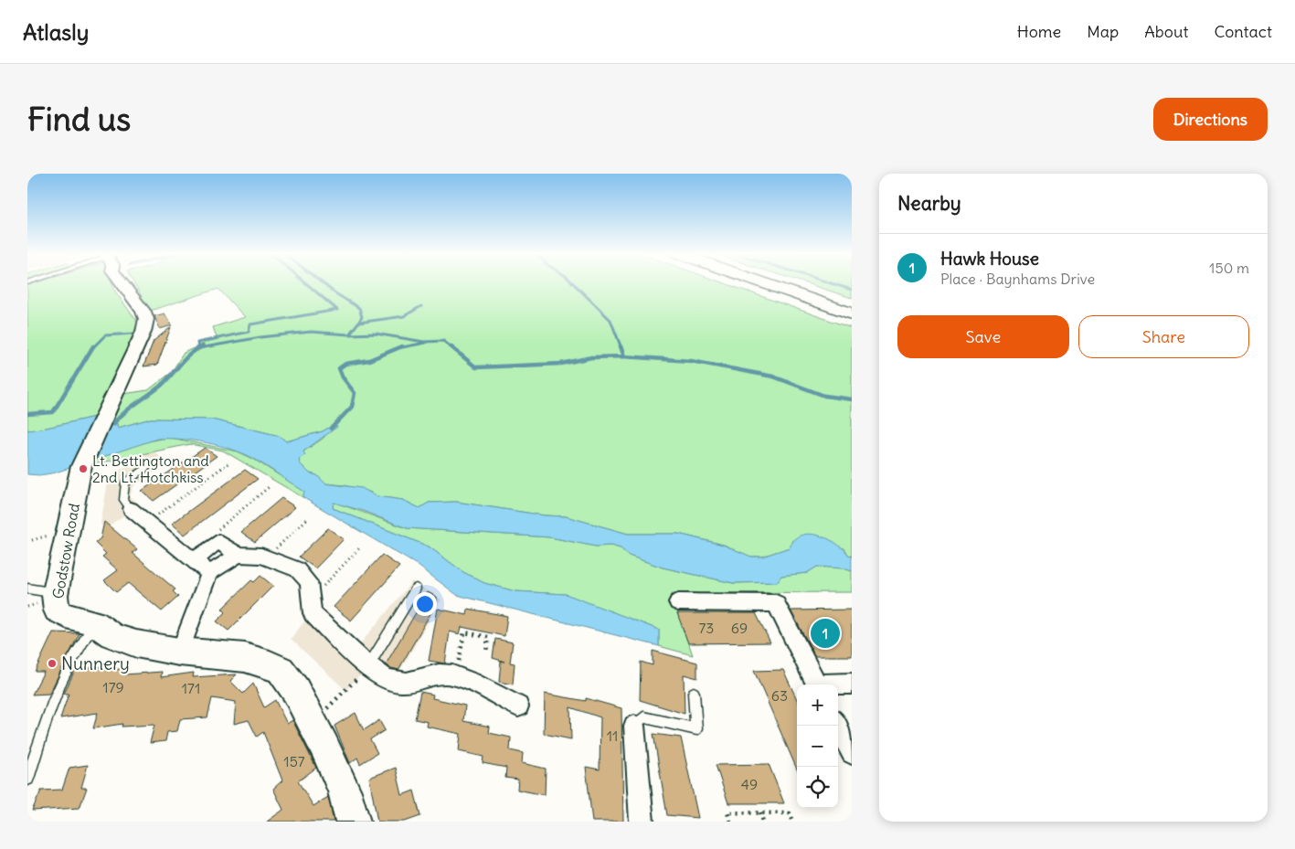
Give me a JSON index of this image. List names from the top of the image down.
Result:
{
  "streets": {
    "street": ["Godstow Road"]
  },
  "places": ["Lt. Bettington and 2nd Lt. Hotchkiss", "Nunnery"],
  "house_numbers": [
    "73",
    "69",
    "179",
    "171",
    "63",
    "11",
    "157",
    "49"
  ],
  "page": {
    "header": "Atlasly",
    "nav": [
      "Home",
      "Map",
      "About",
      "Contact"
    ],
    "buttons": [
      "Directions",
      ["Save", "Share"]
    ],
    "title": "Find us",
    "heading": "Nearby",
    "list": [
      {
        "mark": "1",
        "name": "Hawk House",
        "note": "Place · Baynhams Drive",
        "value": "150 m"
      }
    ],
    "pins": "1",
    "map_buttons": ["+", "−"]
  }
}
